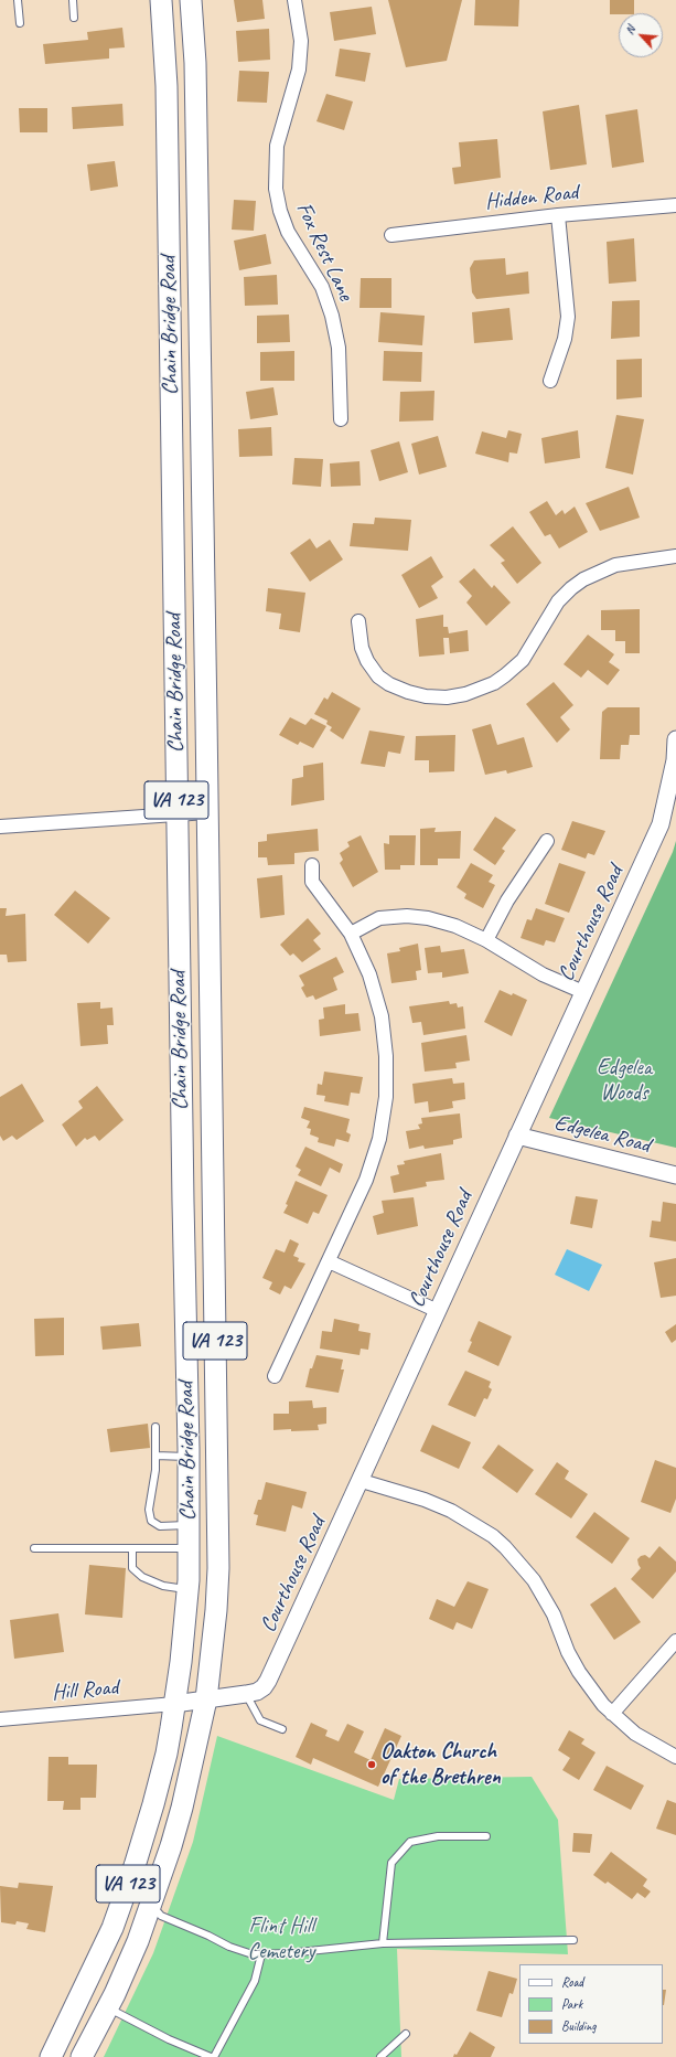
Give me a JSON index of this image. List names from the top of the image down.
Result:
{
  "streets": {
    "main road": ["Chain Bridge Road", "VA 123"],
    "street": [
      "Hidden Road",
      "Fox Rest Lane",
      "Courthouse Road",
      "Edgelea Road",
      "Hill Road"
    ]
  },
  "crossings": [
    ["Chain Bridge Road", "Courthouse Road"],
    ["Chain Bridge Road", "Hill Road"],
    ["Courthouse Road", "Edgelea Road"],
    ["Courthouse Road", "Hill Road"]
  ],
  "parks": ["Edgelea Woods", "Flint Hill Cemetery"],
  "places": ["Oakton Church of the Brethren"],
  "legend": ["Road", "Park", "Building"],
  "north": "top left"
}
